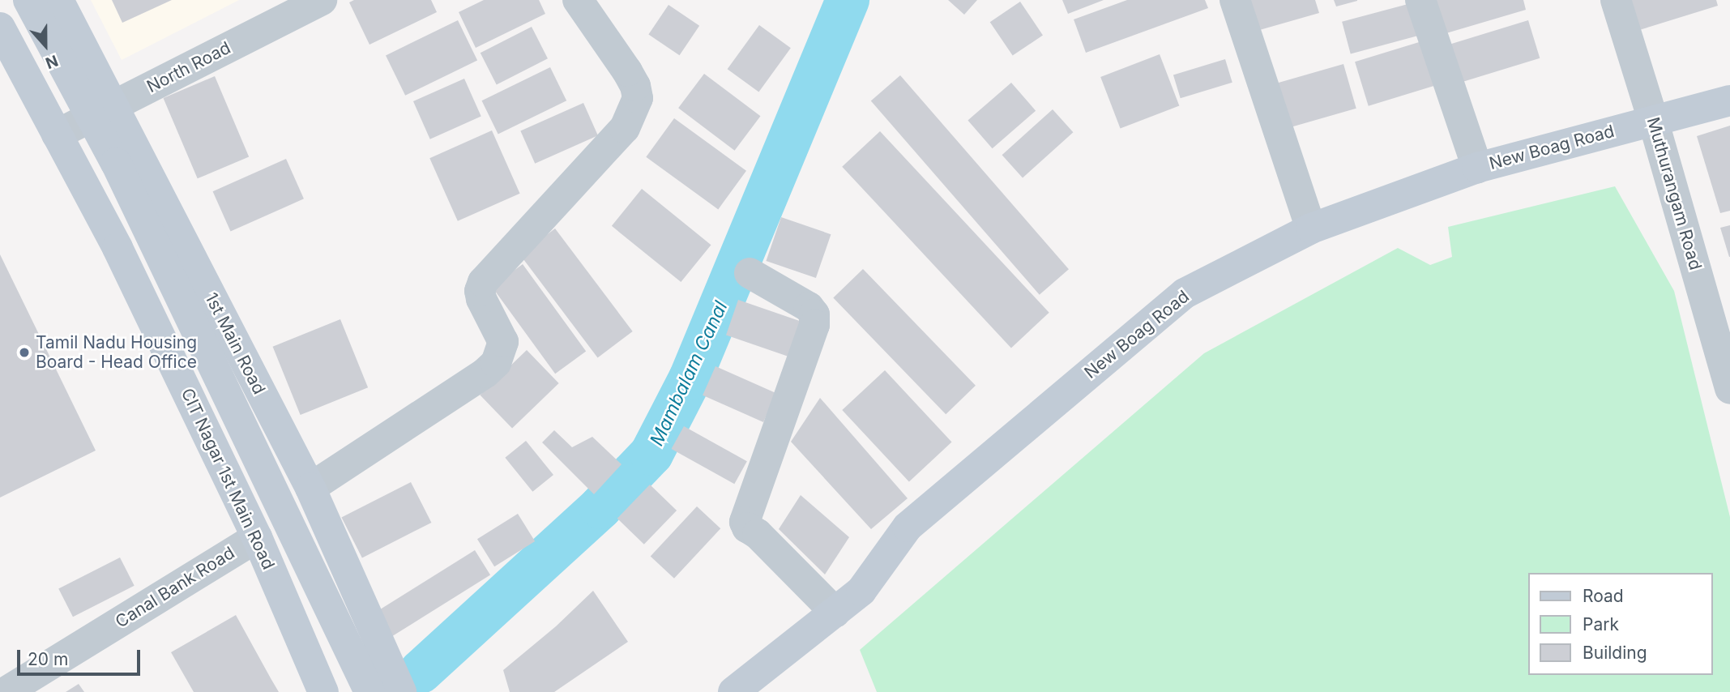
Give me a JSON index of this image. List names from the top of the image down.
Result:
{
  "streets": {
    "main road": ["New Boag Road", "1st Main Road", "CIT Nagar 1st Main Road"],
    "street": ["North Road", "Muthurangam Road", "Canal Bank Road"]
  },
  "crossings": [
    ["North Road", "1st Main Road"],
    ["North Road", "CIT Nagar 1st Main Road"],
    ["New Boag Road", "Muthurangam Road"],
    ["CIT Nagar 1st Main Road", "Canal Bank Road"]
  ],
  "water": ["Mambalam Canal"],
  "places": ["Tamil Nadu Housing Board - Head Office"],
  "legend": ["Road", "Park", "Building"],
  "scale_bar": "20 m",
  "north": "bottom"
}
